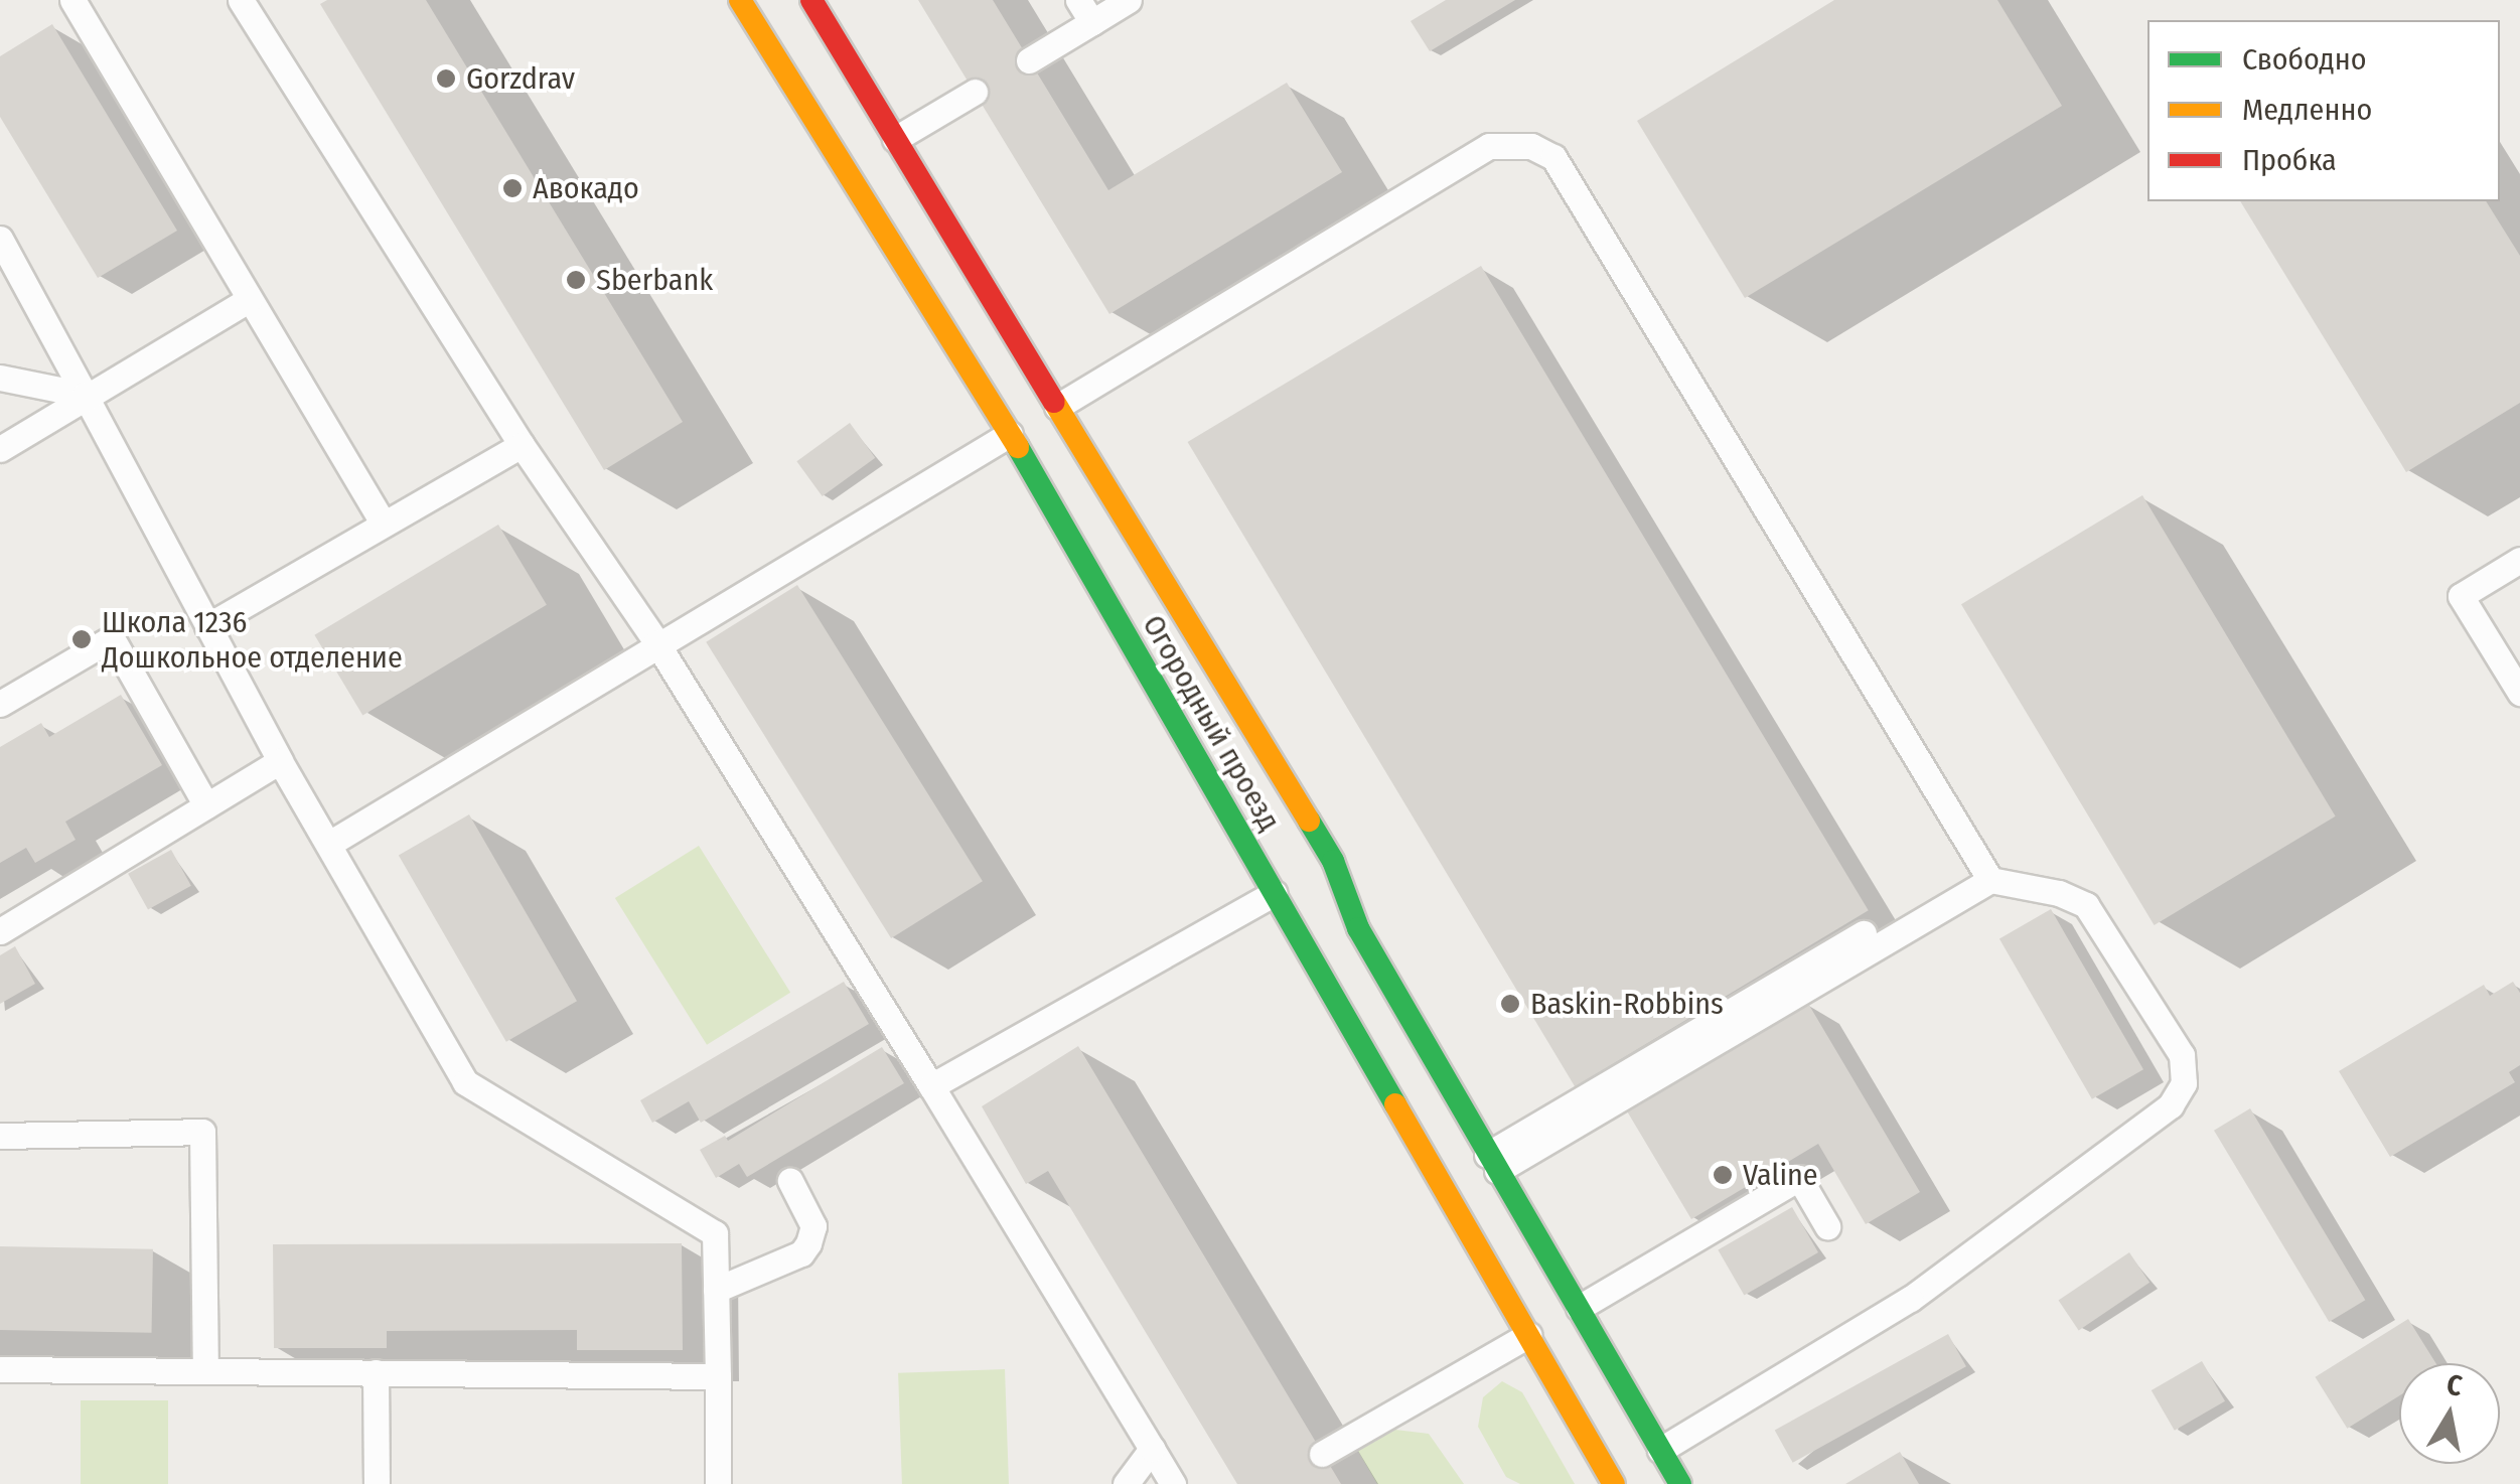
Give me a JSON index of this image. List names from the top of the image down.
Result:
{
  "streets": {
    "main road": ["Огородный проезд"]
  },
  "places": [
    "Gorzdrav",
    "Авокадо",
    "Sberbank",
    "Школа 1236 Дошкольное отделение",
    "Baskin-Robbins",
    "Valine"
  ],
  "legend": ["Свободно", "Медленно", "Пробка"],
  "north": "top"
}
